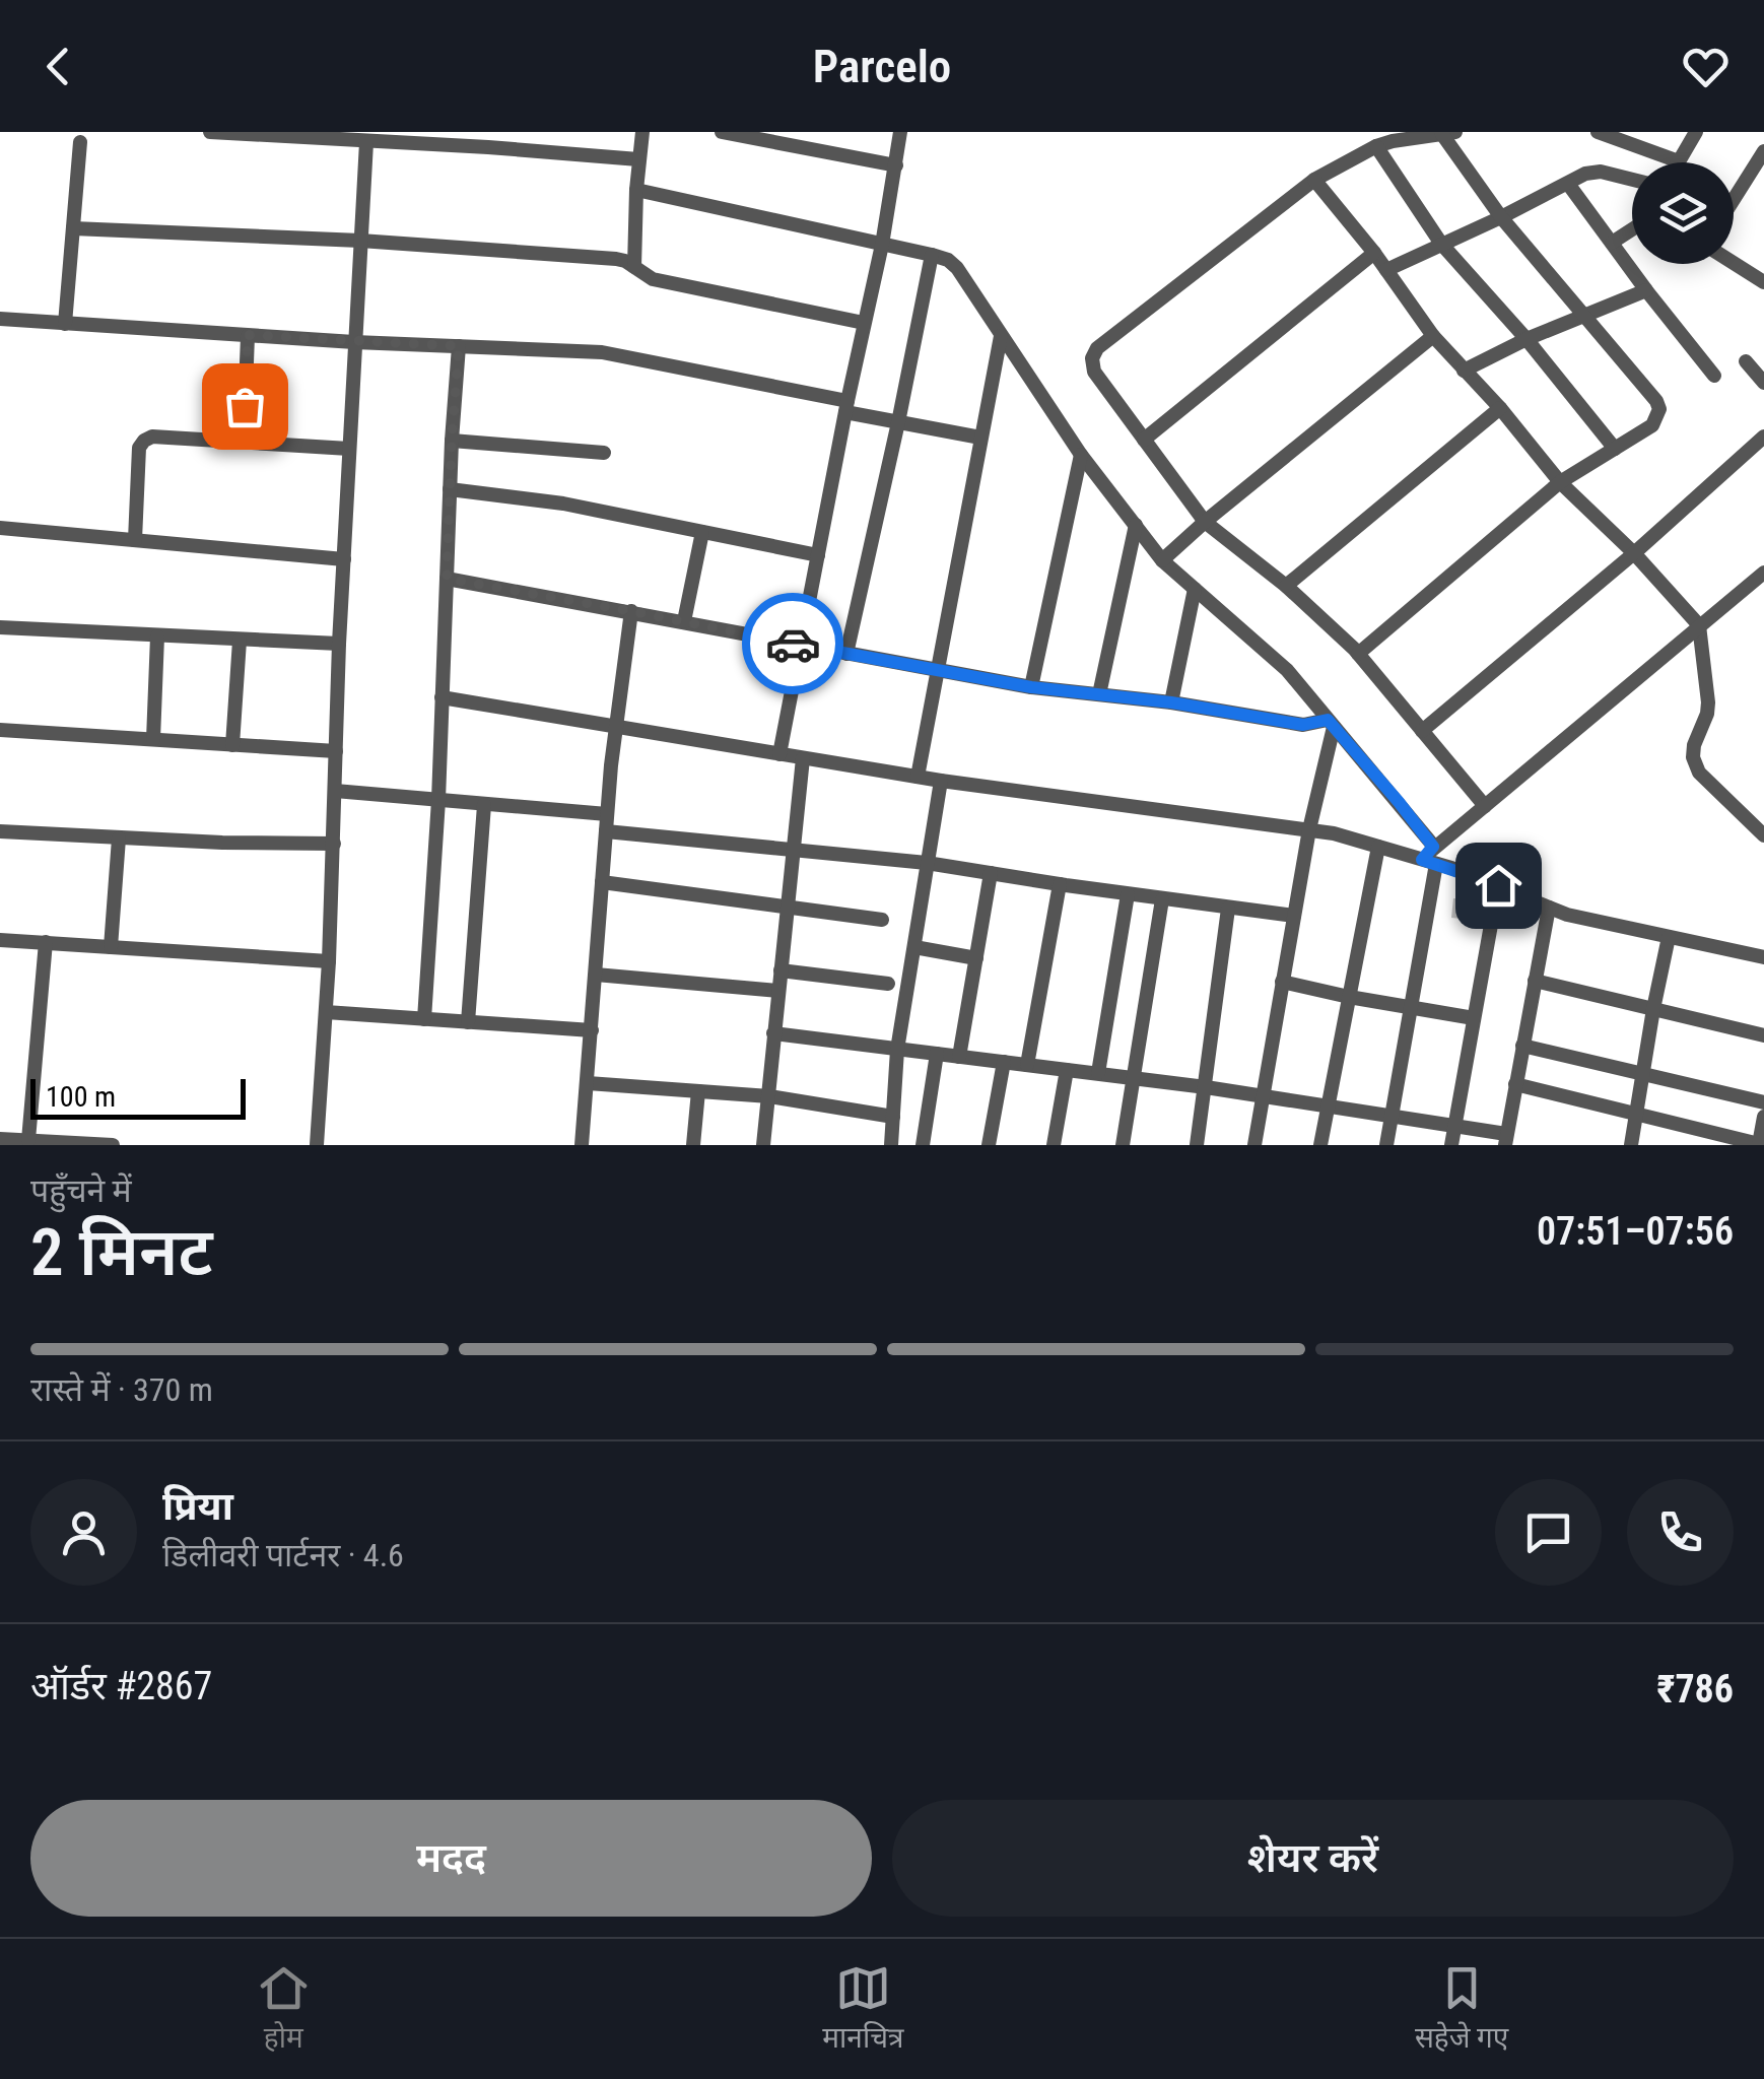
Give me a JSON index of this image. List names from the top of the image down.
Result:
{
  "scale_bar": "100 m",
  "page": {
    "header": "Parcelo",
    "scale": "100 m",
    "heading": ["2 मिनट", "पहुँचने में", "07:51–07:56"],
    "panel": [
      "प्रिया",
      "डिलीवरी पार्टनर · 4.6",
      "ऑर्डर #2867",
      "₹786"
    ],
    "bar": "रास्ते में · 370 m",
    "buttons": ["मदद", "शेयर करें"],
    "tabs": ["होम", "मानचित्र", "सहेजे गए"]
  }
}
